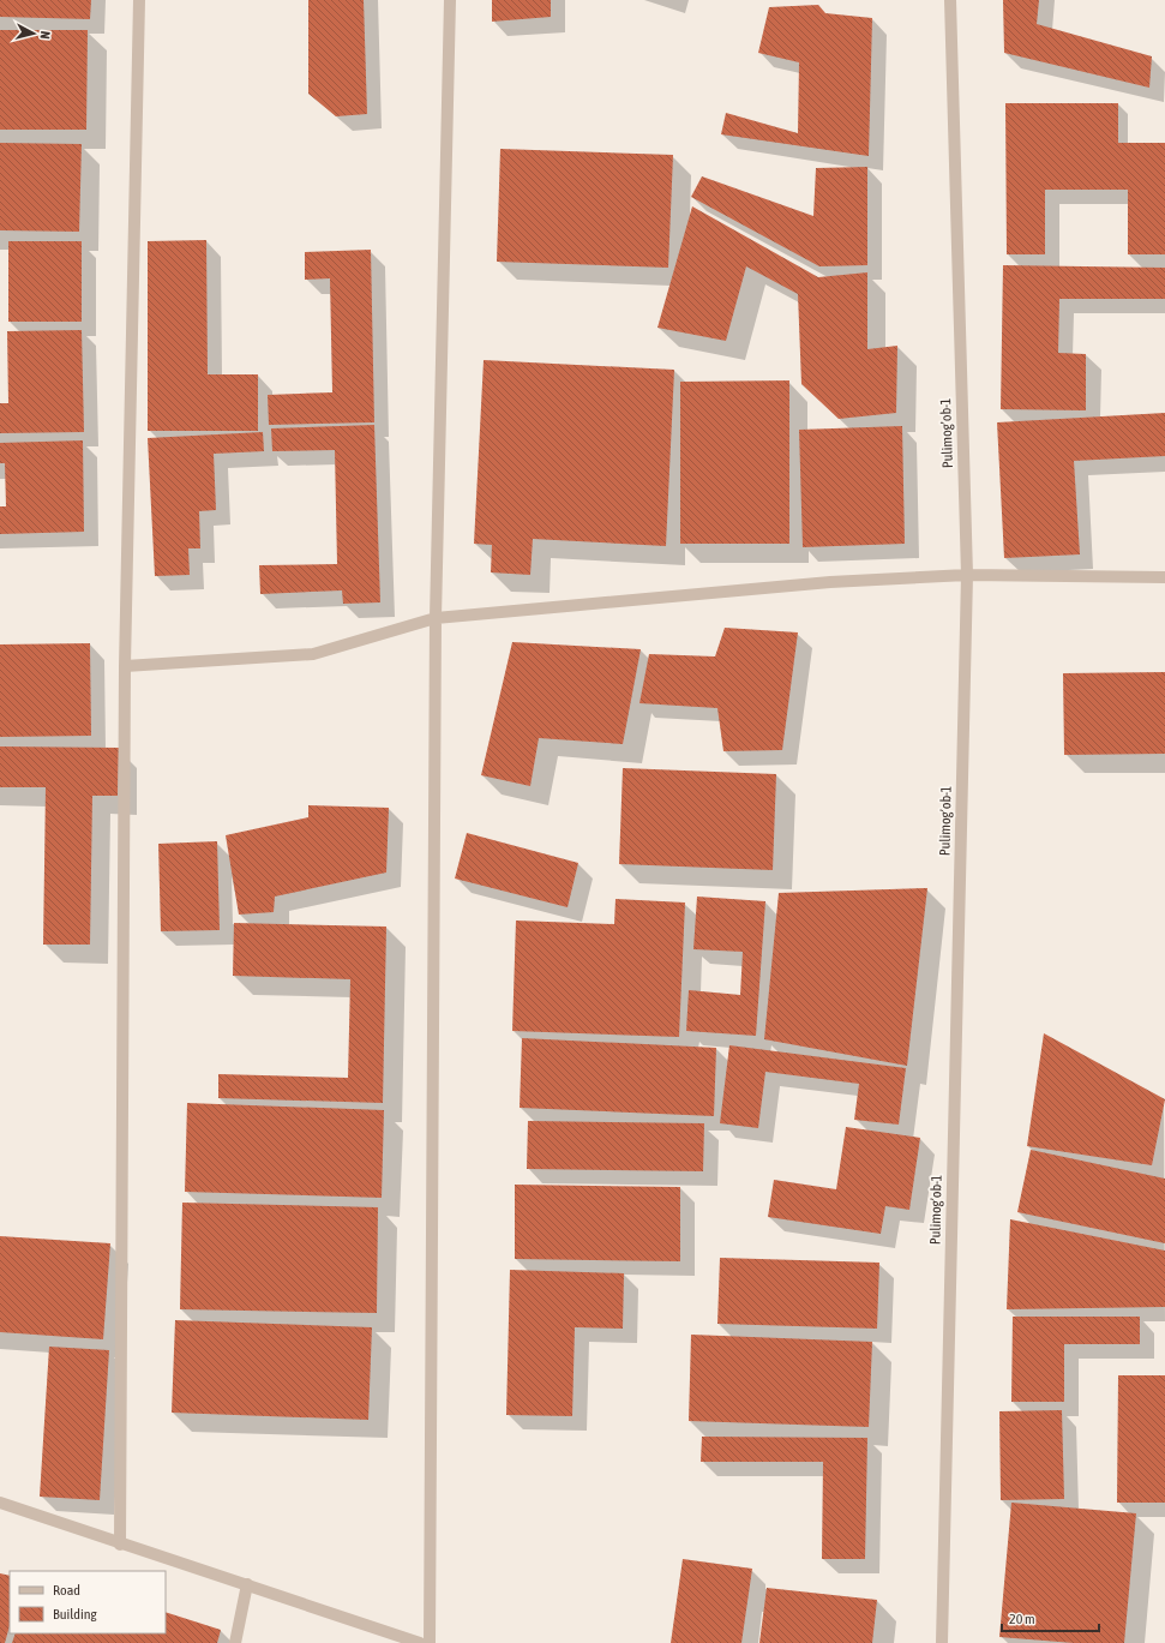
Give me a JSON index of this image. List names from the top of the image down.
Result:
{
  "streets": {
    "street": ["Pulimog’ob-1"]
  },
  "legend": ["Road", "Building"],
  "scale_bar": "20 m",
  "north": "right"
}
